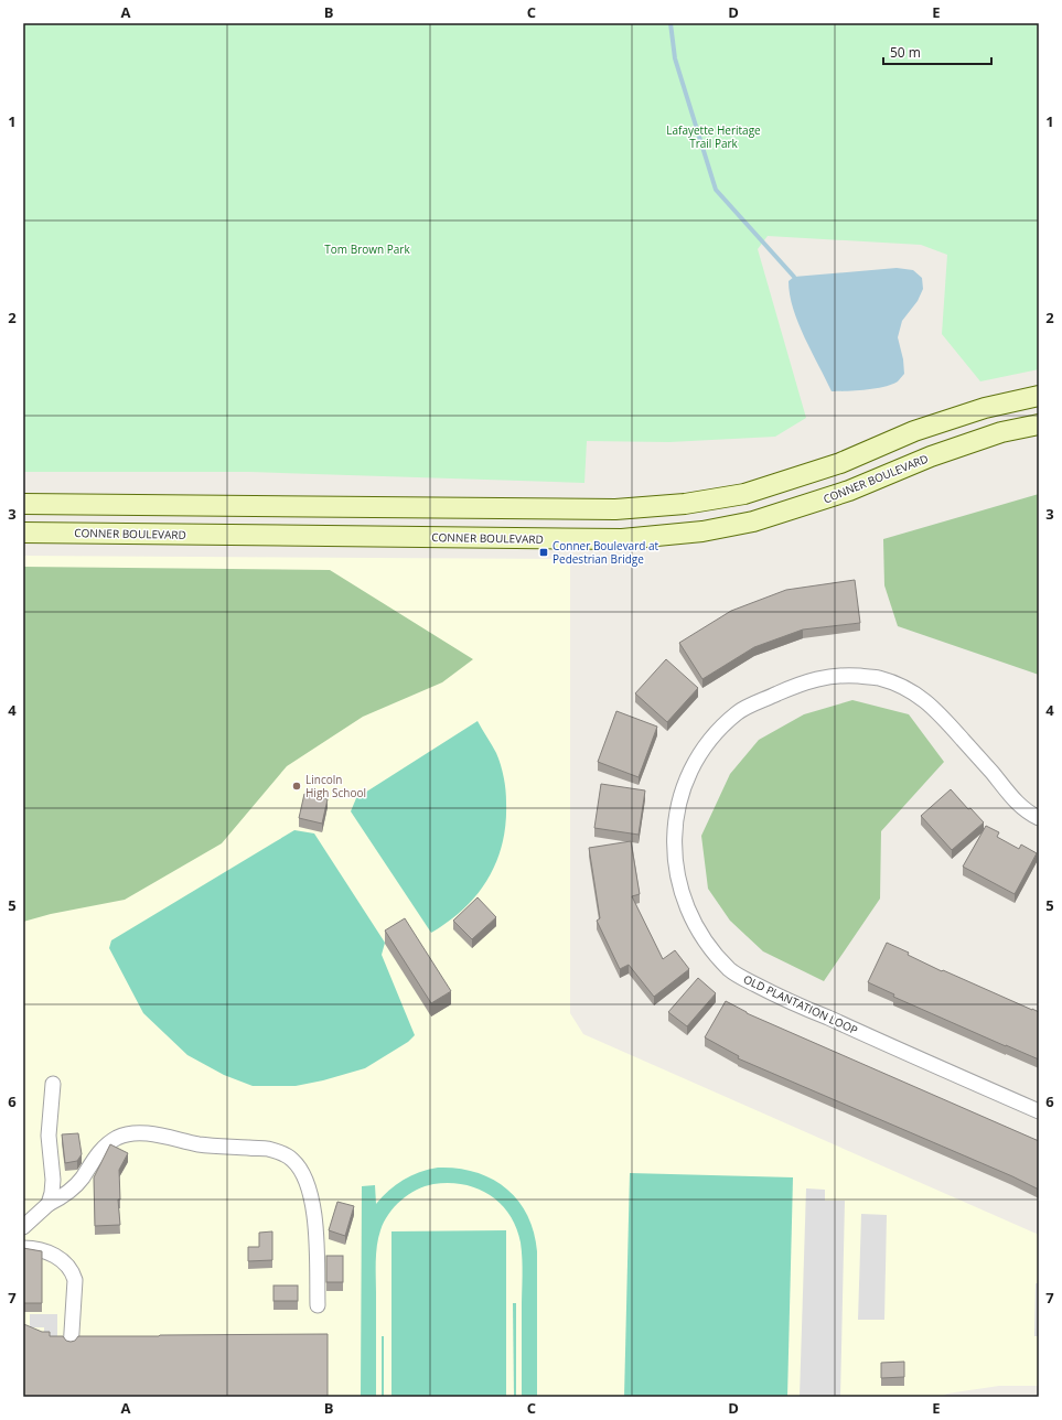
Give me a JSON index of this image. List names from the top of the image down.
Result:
{
  "streets": {
    "main road": ["CONNER BOULEVARD"],
    "street": ["OLD PLANTATION LOOP"]
  },
  "parks": ["Lafayette Heritage Trail Park", "Tom Brown Park"],
  "places": {
    "transit": ["Conner Boulevard at Pedestrian Bridge"],
    "other": ["Lincoln High School"]
  },
  "scale_bar": "50 m",
  "grid": {
    "columns": [
      "A",
      "B",
      "C",
      "D",
      "E"
    ],
    "rows": [
      "1",
      "2",
      "3",
      "4",
      "5",
      "6",
      "7"
    ]
  }
}
